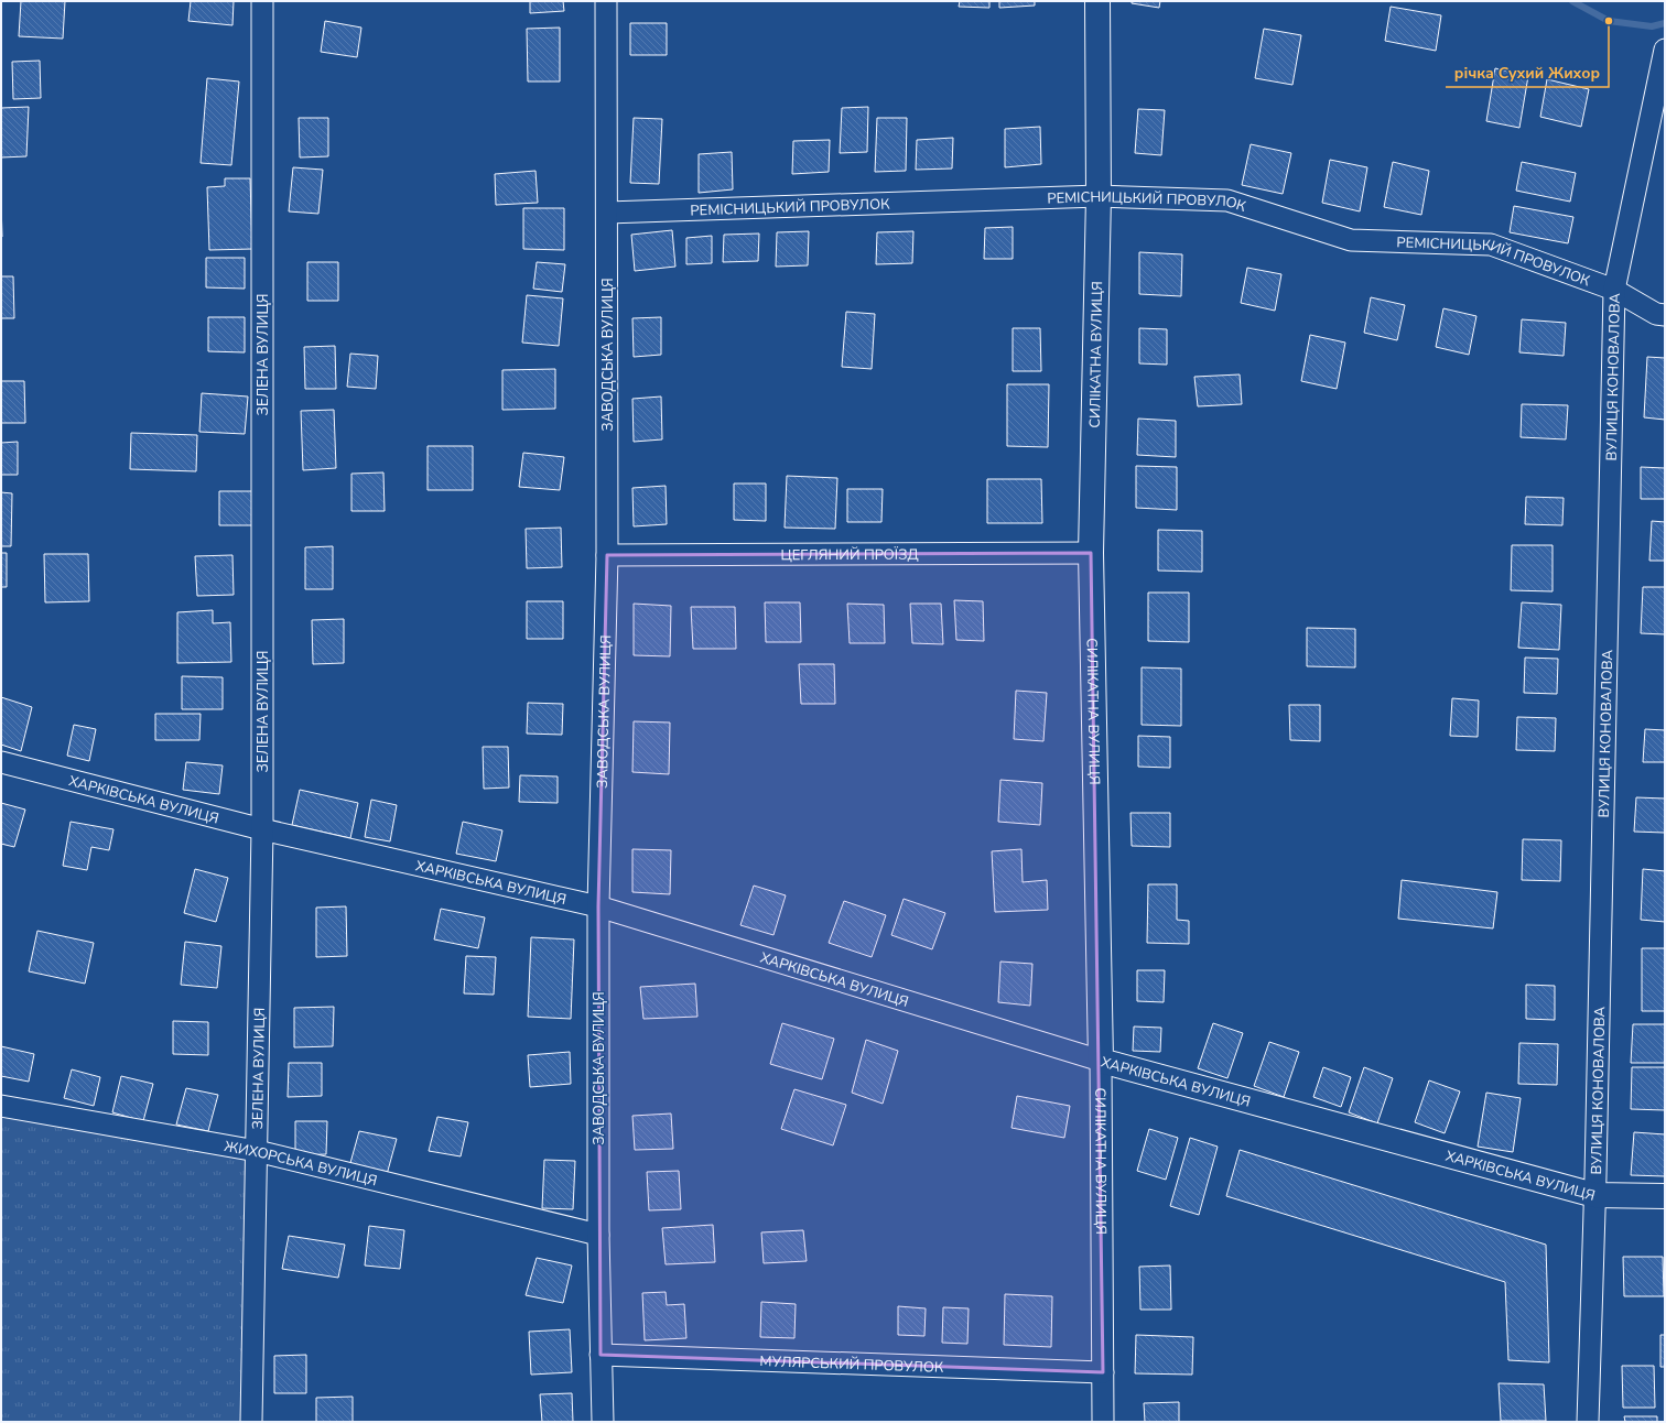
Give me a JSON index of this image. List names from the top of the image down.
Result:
{
  "streets": {
    "main road": ["СИЛІКАТНА ВУЛИЦЯ", "ХАРКІВСЬКА ВУЛИЦЯ"],
    "street": [
      "РЕМІСНИЦЬКИЙ ПРОВУЛОК",
      "ЗЕЛЕНА ВУЛИЦЯ",
      "ЗАВОДСЬКА ВУЛИЦЯ",
      "ВУЛИЦЯ КОНОВАЛОВА",
      "ЦЕГЛЯНИЙ ПРОЇЗД",
      "ЖИХОРСЬКА ВУЛИЦЯ",
      "МУЛЯРСЬКИЙ ПРОВУЛОК"
    ]
  },
  "crossings": [
    ["РЕМІСНИЦЬКИЙ ПРОВУЛОК", "ЗАВОДСЬКА ВУЛИЦЯ"],
    ["РЕМІСНИЦЬКИЙ ПРОВУЛОК", "СИЛІКАТНА ВУЛИЦЯ"],
    ["РЕМІСНИЦЬКИЙ ПРОВУЛОК", "ВУЛИЦЯ КОНОВАЛОВА"],
    ["ЗЕЛЕНА ВУЛИЦЯ", "ХАРКІВСЬКА ВУЛИЦЯ"],
    ["ЗЕЛЕНА ВУЛИЦЯ", "ЖИХОРСЬКА ВУЛИЦЯ"],
    ["ЗАВОДСЬКА ВУЛИЦЯ", "ЦЕГЛЯНИЙ ПРОЇЗД"],
    ["ЗАВОДСЬКА ВУЛИЦЯ", "ХАРКІВСЬКА ВУЛИЦЯ"],
    ["ЗАВОДСЬКА ВУЛИЦЯ", "ЖИХОРСЬКА ВУЛИЦЯ"],
    ["ЗАВОДСЬКА ВУЛИЦЯ", "МУЛЯРСЬКИЙ ПРОВУЛОК"],
    ["СИЛІКАТНА ВУЛИЦЯ", "ЦЕГЛЯНИЙ ПРОЇЗД"],
    ["СИЛІКАТНА ВУЛИЦЯ", "ХАРКІВСЬКА ВУЛИЦЯ"],
    ["СИЛІКАТНА ВУЛИЦЯ", "МУЛЯРСЬКИЙ ПРОВУЛОК"],
    ["ВУЛИЦЯ КОНОВАЛОВА", "ХАРКІВСЬКА ВУЛИЦЯ"]
  ],
  "places": ["річка Сухий Жихор"]
}
